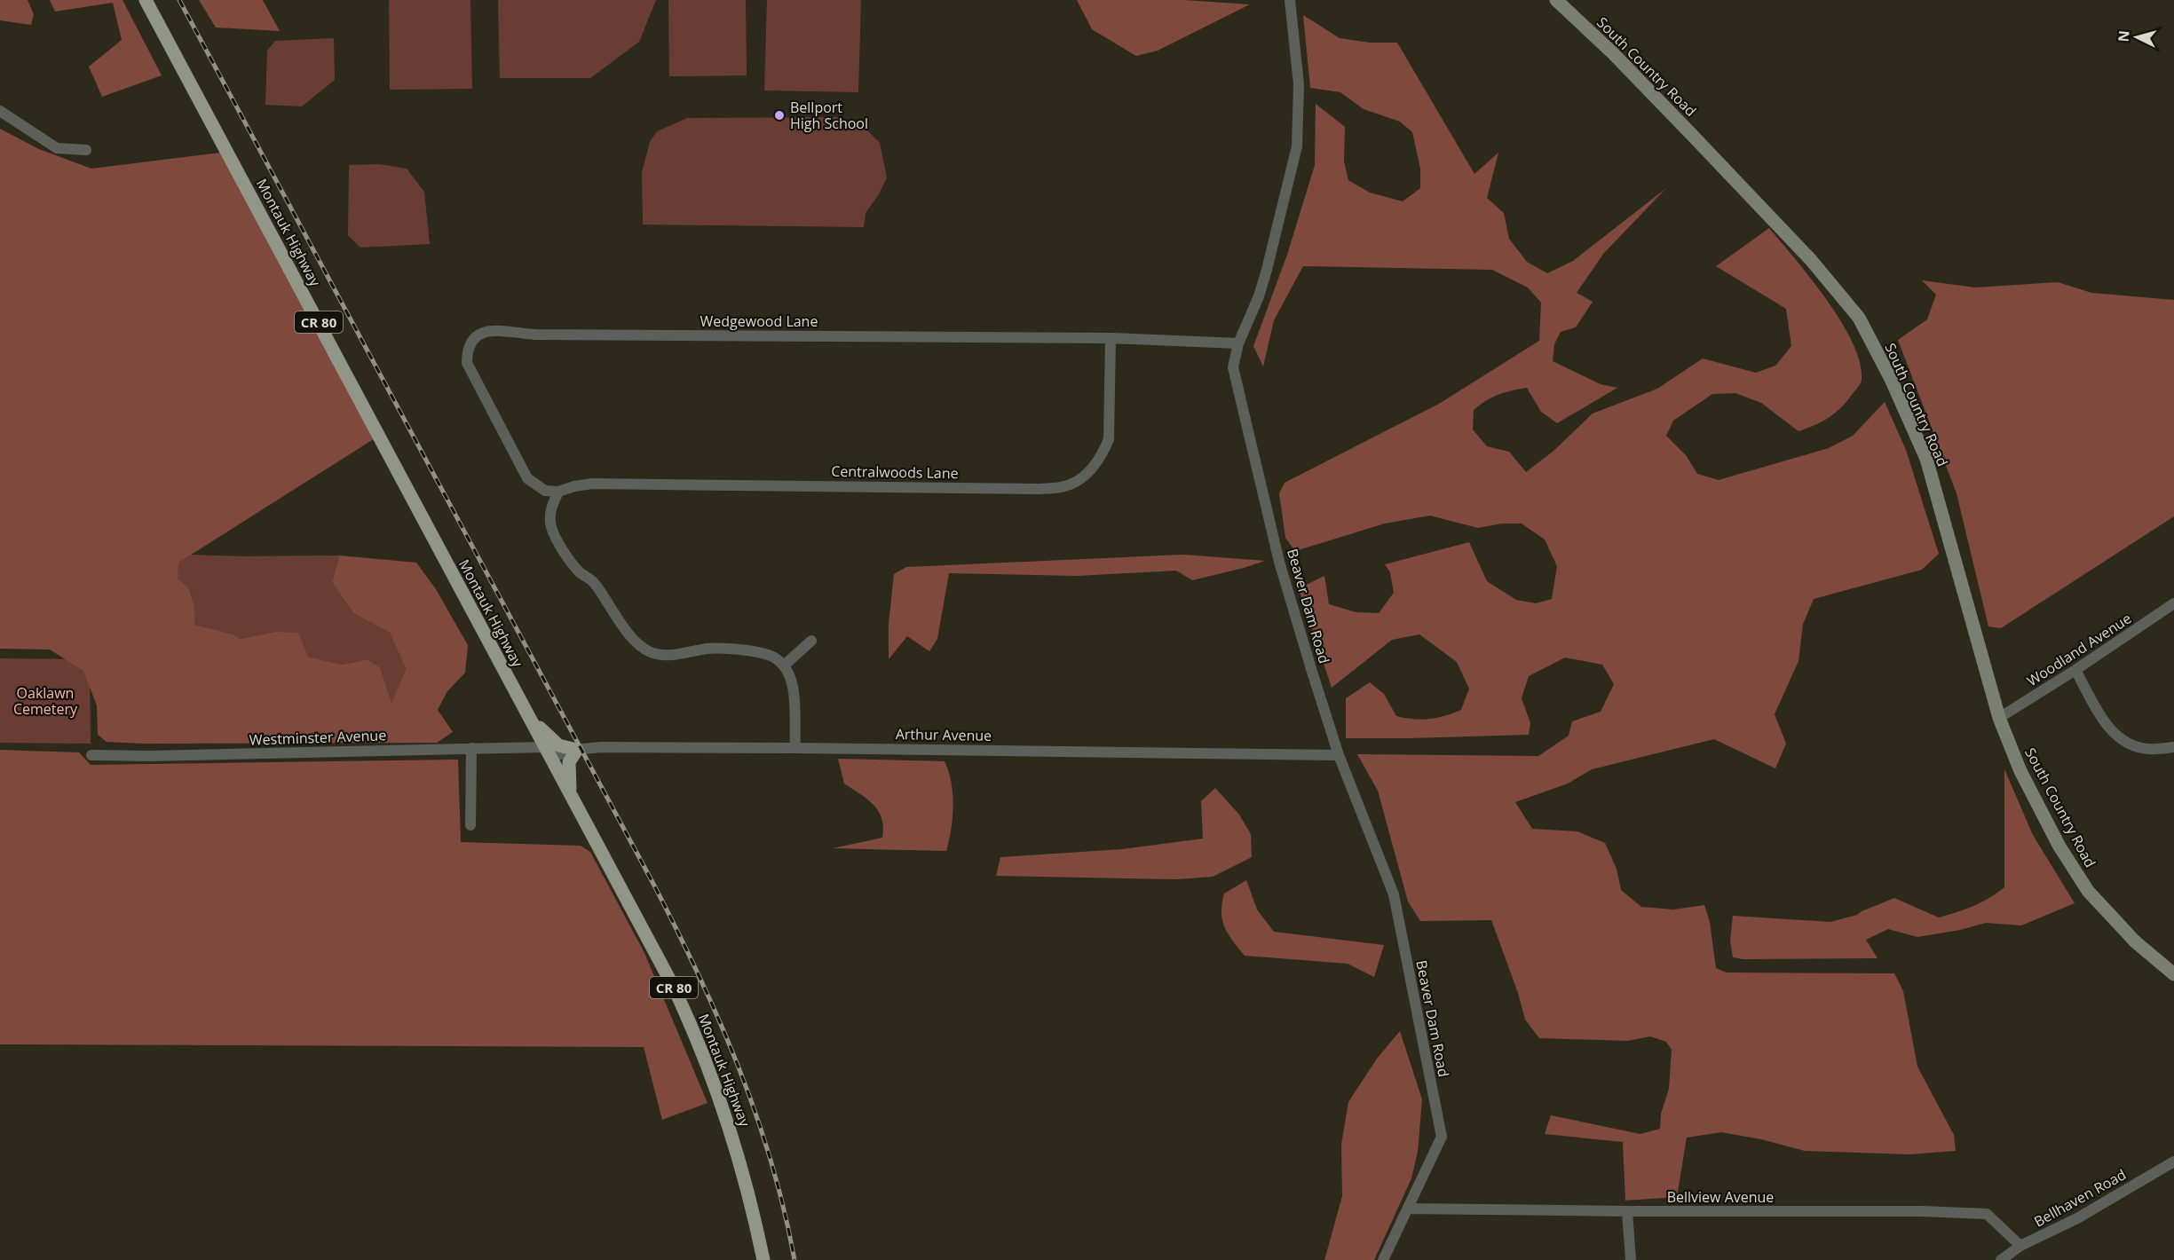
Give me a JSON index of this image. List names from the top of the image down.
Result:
{
  "streets": {
    "main road": ["South Country Road", "Montauk Highway", "CR 80"],
    "street": [
      "Wedgewood Lane",
      "Centralwoods Lane",
      "Beaver Dam Road",
      "Woodland Avenue",
      "Arthur Avenue",
      "Westminster Avenue",
      "Bellview Avenue",
      "Bellhaven Road"
    ]
  },
  "crossings": [
    ["South Country Road", "Woodland Avenue"],
    ["Montauk Highway", "Arthur Avenue"],
    ["Montauk Highway", "Westminster Avenue"],
    ["Wedgewood Lane", "Centralwoods Lane"],
    ["Wedgewood Lane", "Beaver Dam Road"],
    ["Beaver Dam Road", "Arthur Avenue"],
    ["Beaver Dam Road", "Bellview Avenue"],
    ["Arthur Avenue", "Westminster Avenue"],
    ["Bellview Avenue", "Bellhaven Road"]
  ],
  "parks": ["Oaklawn Cemetery"],
  "places": ["Bellport High School"],
  "north": "left"
}
